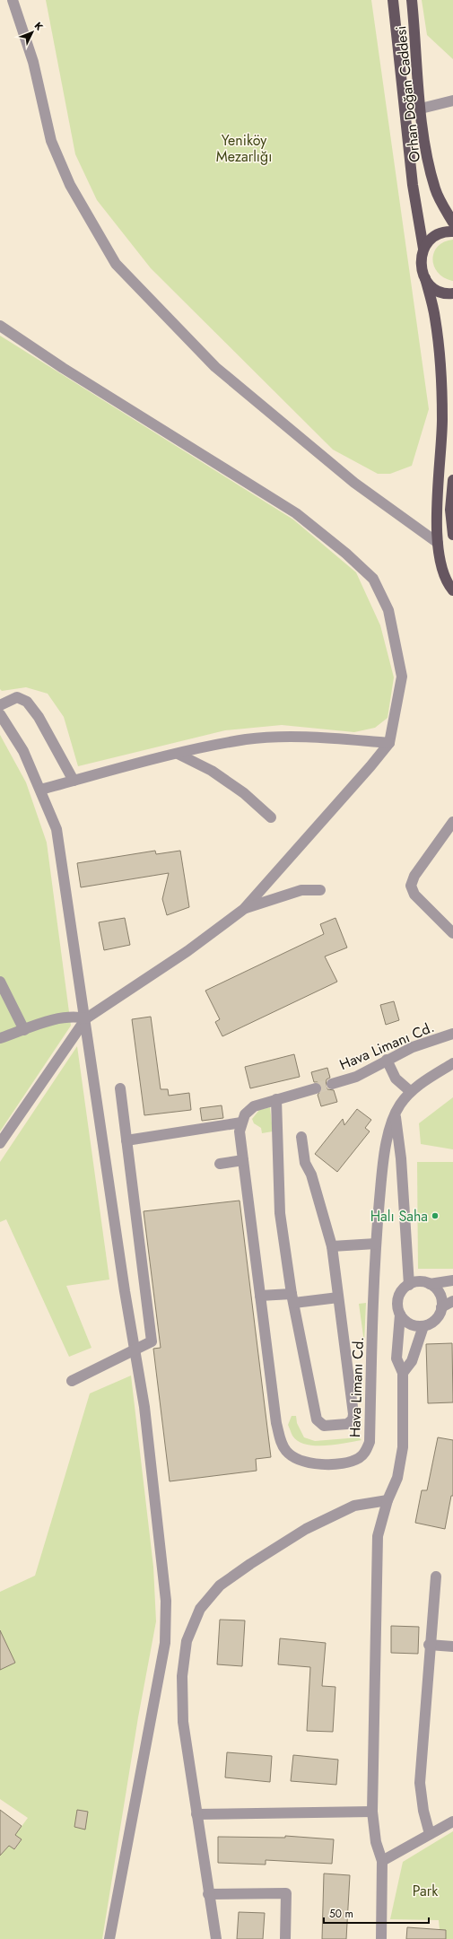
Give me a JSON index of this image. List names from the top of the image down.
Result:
{
  "streets": {
    "main road": ["Orhan Doğan Caddesi"],
    "street": ["Hava Limanı Cd."]
  },
  "parks": ["Yeniköy Mezarlığı", "Park"],
  "places": ["Halı Saha"],
  "scale_bar": "50 m",
  "north": "top right"
}
